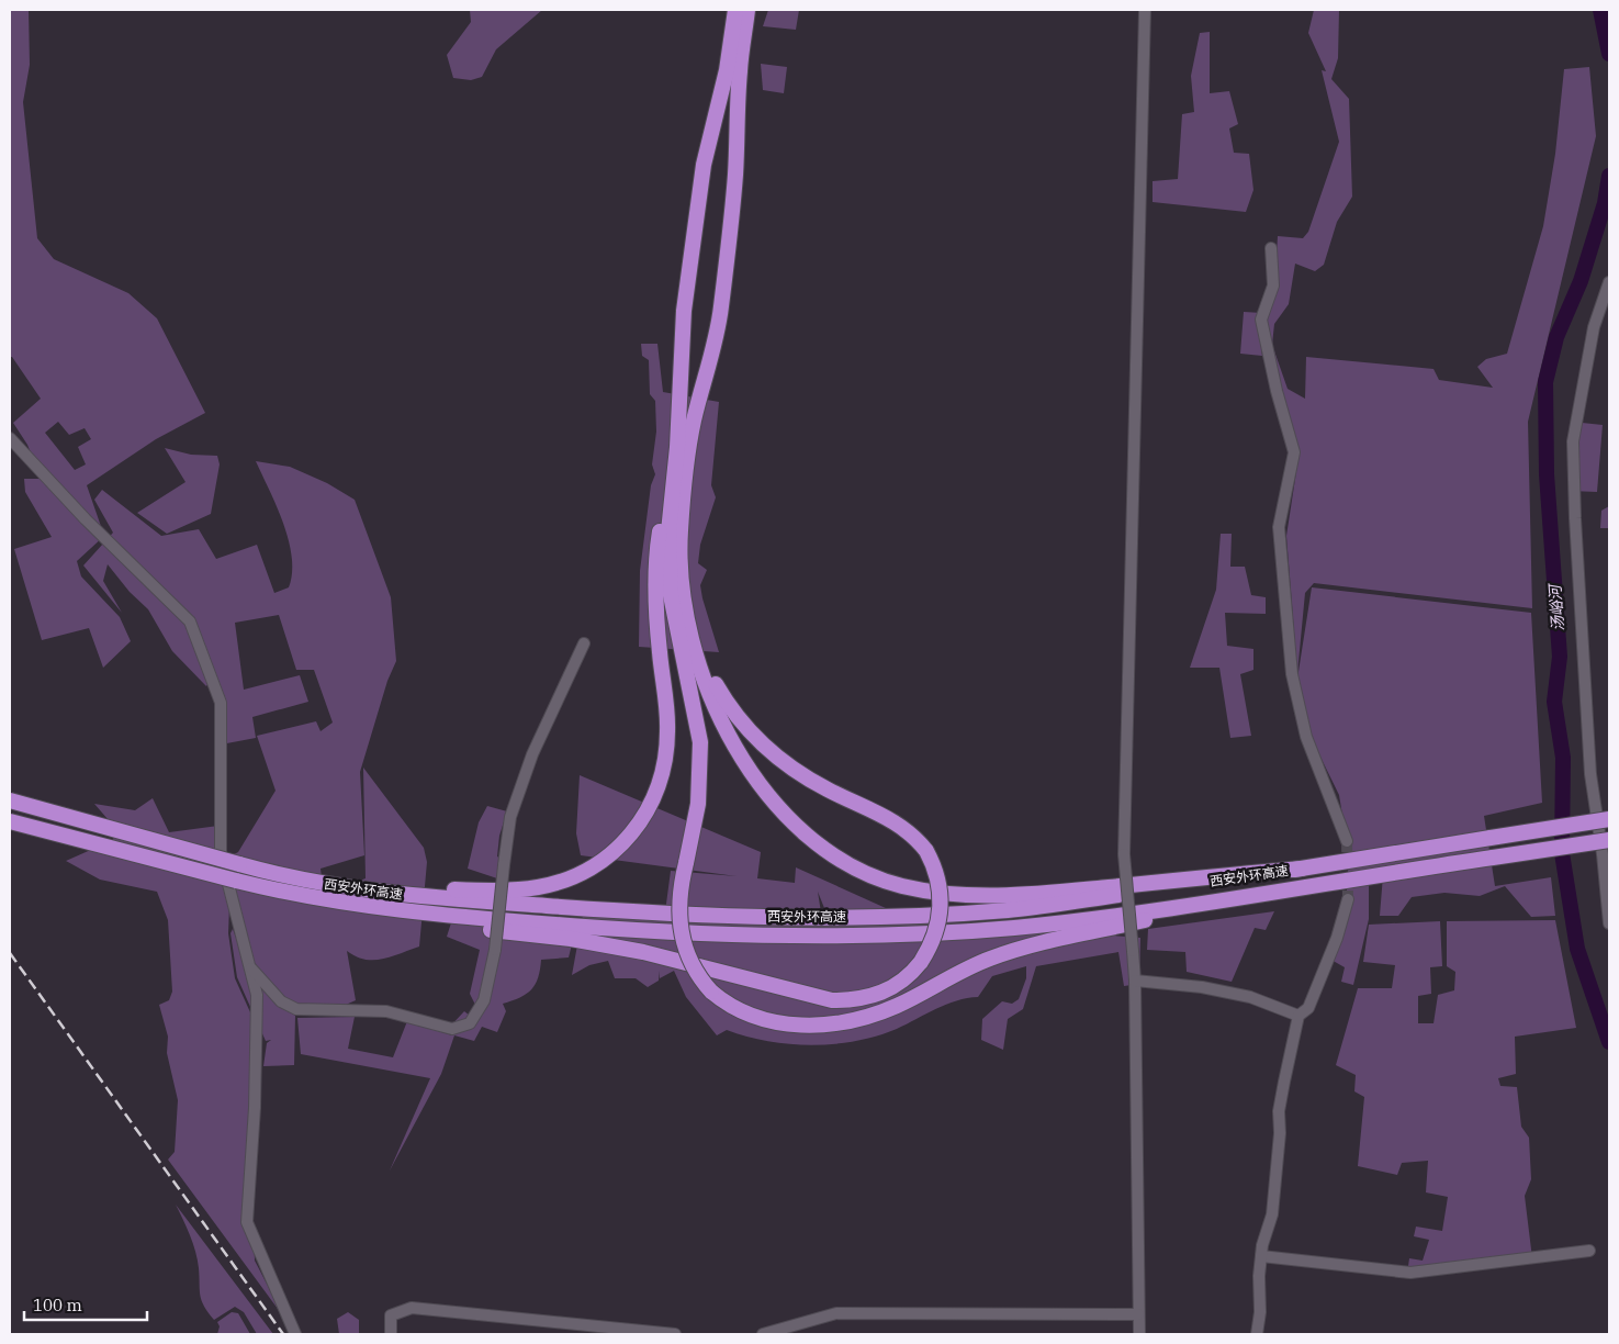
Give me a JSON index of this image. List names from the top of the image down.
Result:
{
  "streets": {
    "highway": ["西安外环高速"]
  },
  "water": ["汤峪河"],
  "scale_bar": "100 m"
}
